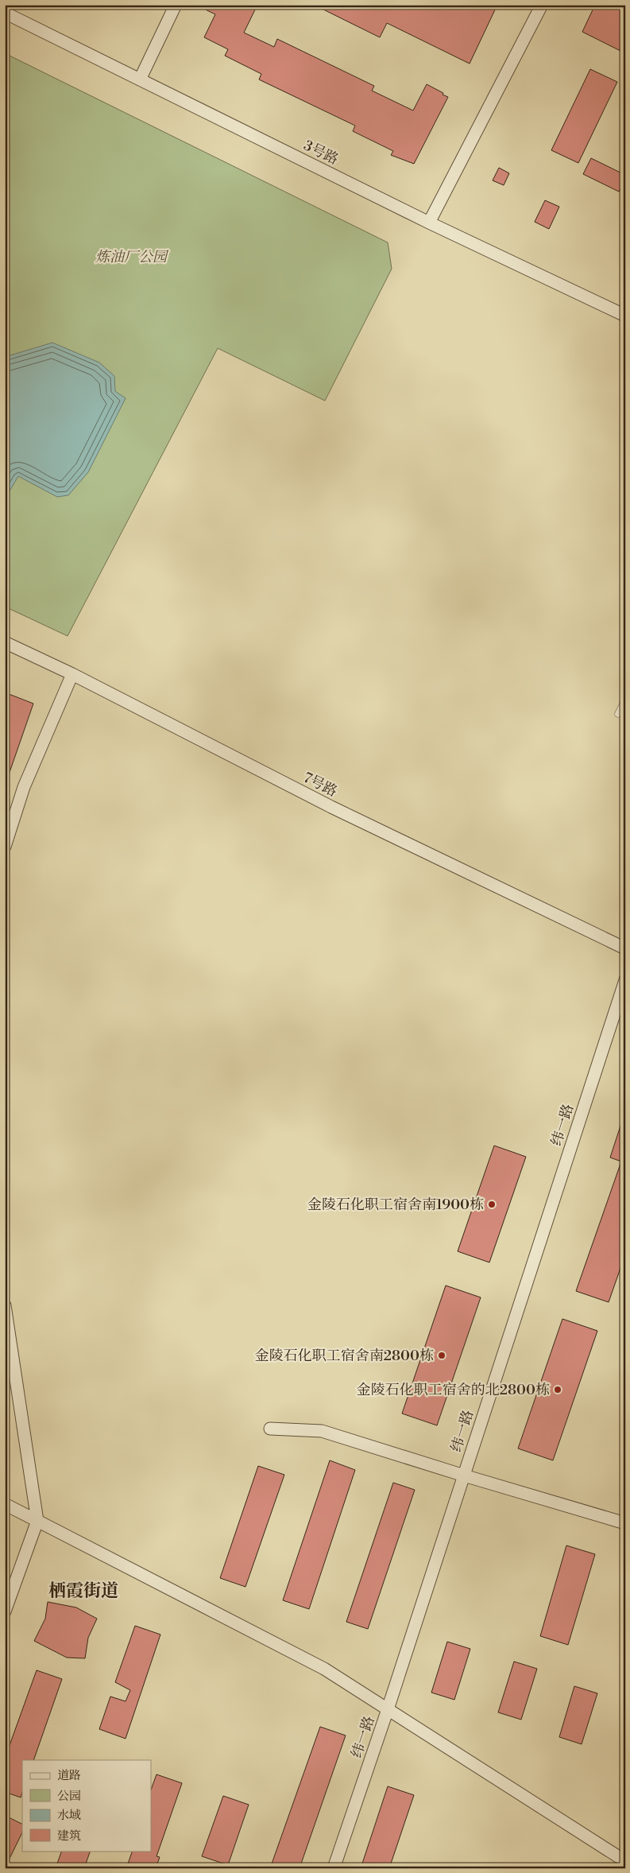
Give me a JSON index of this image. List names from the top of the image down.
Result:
{
  "streets": {
    "street": ["3号路", "7号路", "纬一路"]
  },
  "districts": ["栖霞街道"],
  "parks": ["炼油厂公园"],
  "places": ["金陵石化职工宿舍南1900栋", "金陵石化职工宿舍南2800栋", "金陵石化职工宿舍的北2800栋"],
  "legend": [
    "道路",
    "公园",
    "水域",
    "建筑"
  ]
}
